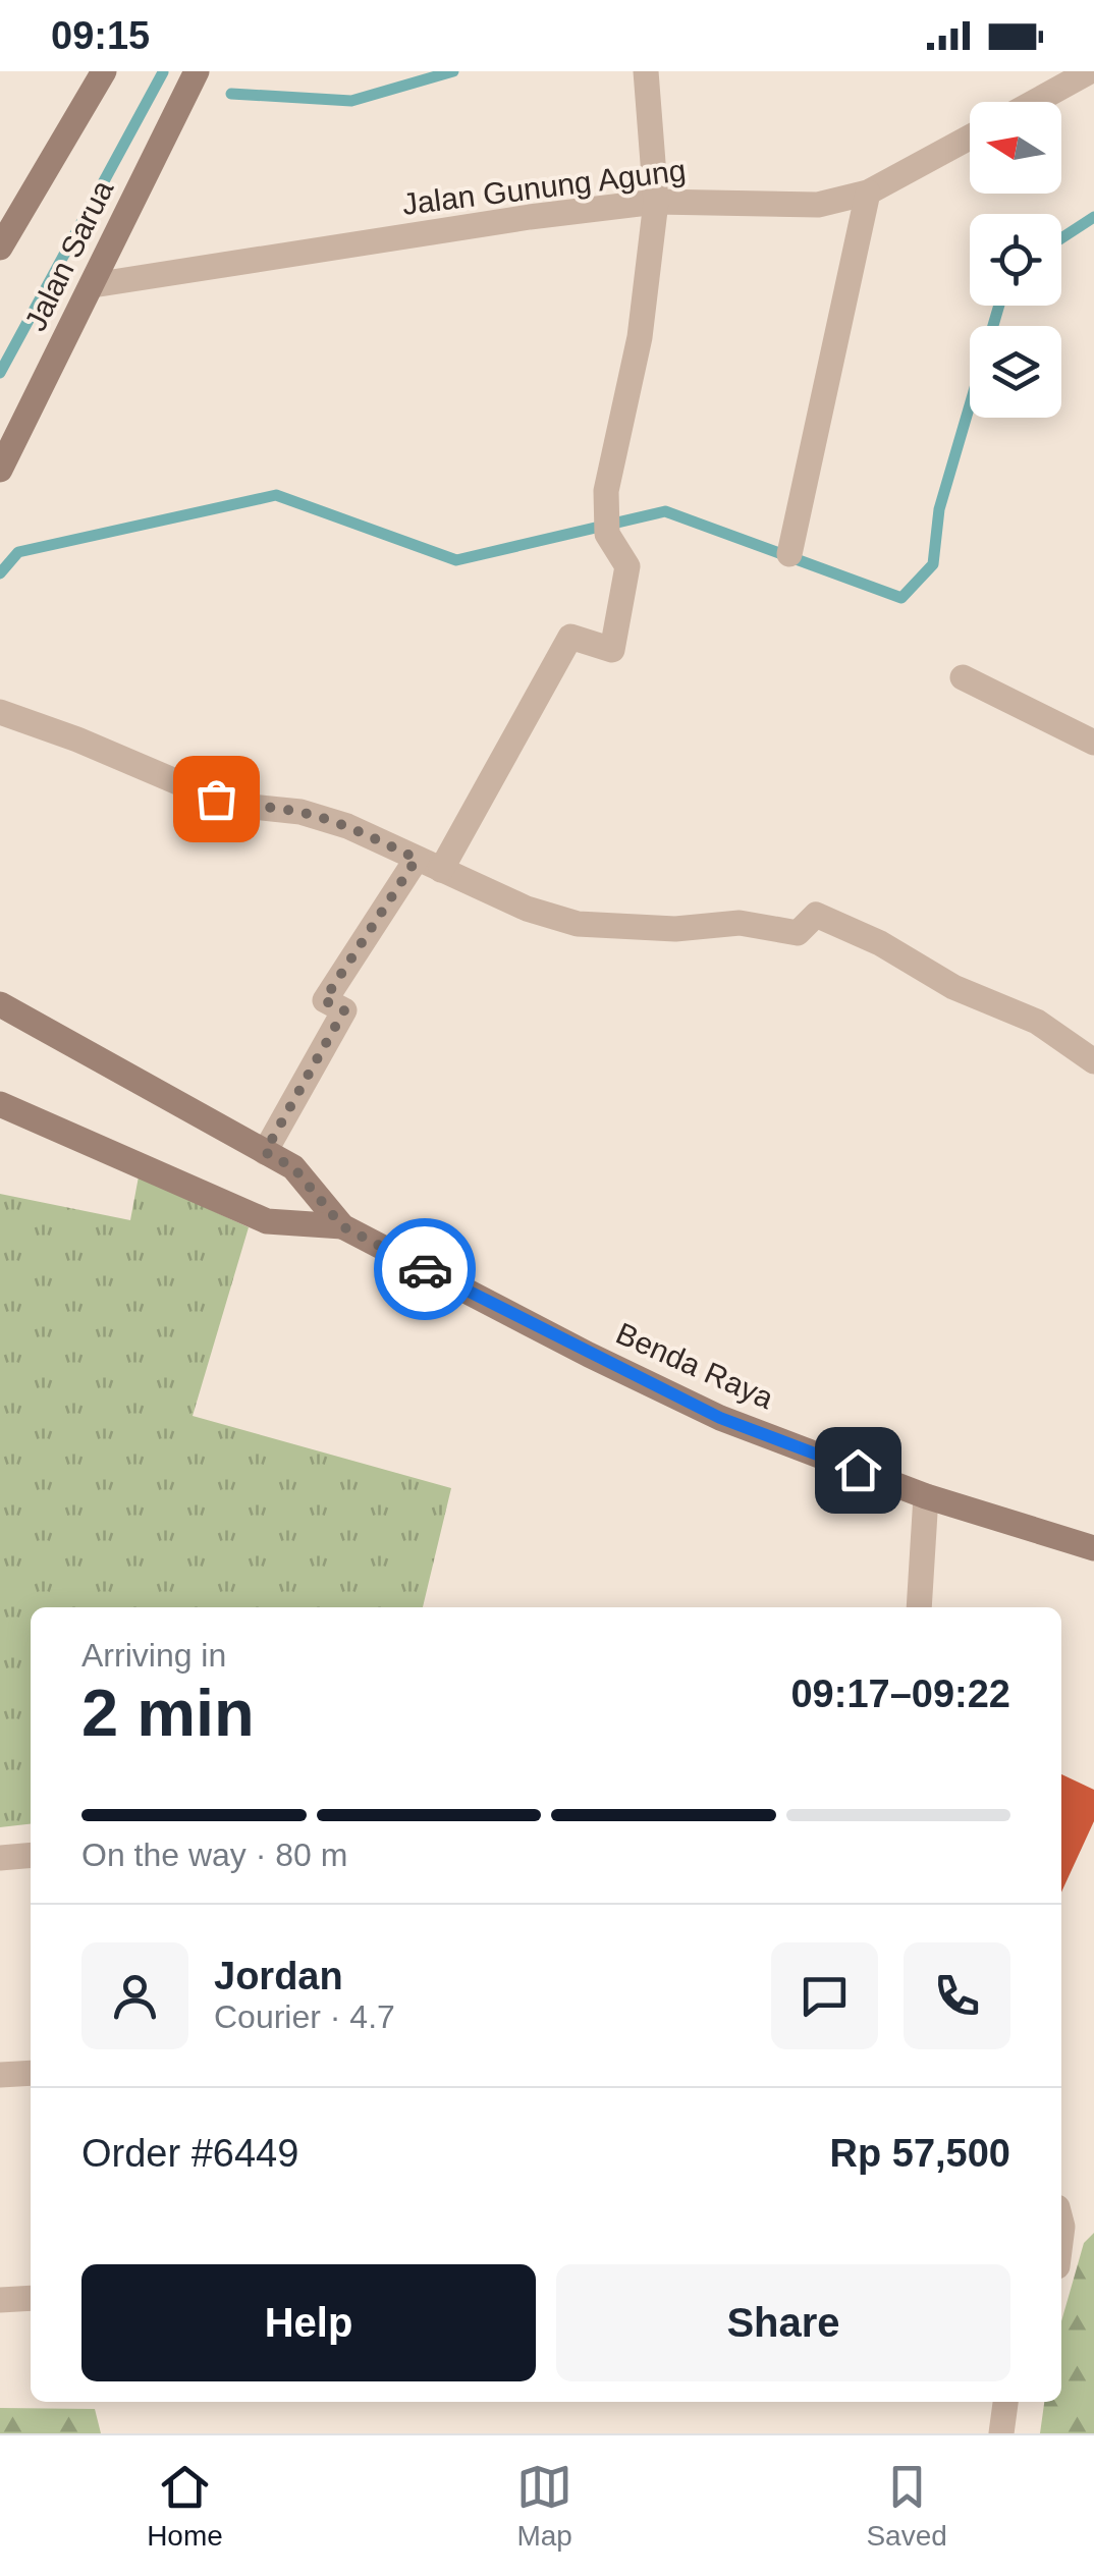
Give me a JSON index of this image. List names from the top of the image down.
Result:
{
  "streets": {
    "street": ["Jalan Gunung Agung", "Jalan Sarua", "Benda Raya"]
  },
  "crossings": [
    ["Jalan Gunung Agung", "Jalan Sarua"]
  ],
  "north": "left",
  "page": {
    "status": "09:15",
    "heading": ["2 min", "Arriving in", "09:17–09:22"],
    "panel": [
      "Jordan",
      "Courier · 4.7",
      "Order #6449",
      "Rp 57,500"
    ],
    "bar": "On the way · 80 m",
    "buttons": ["Help", "Share"],
    "tabs": ["Home", "Map", "Saved"]
  }
}
